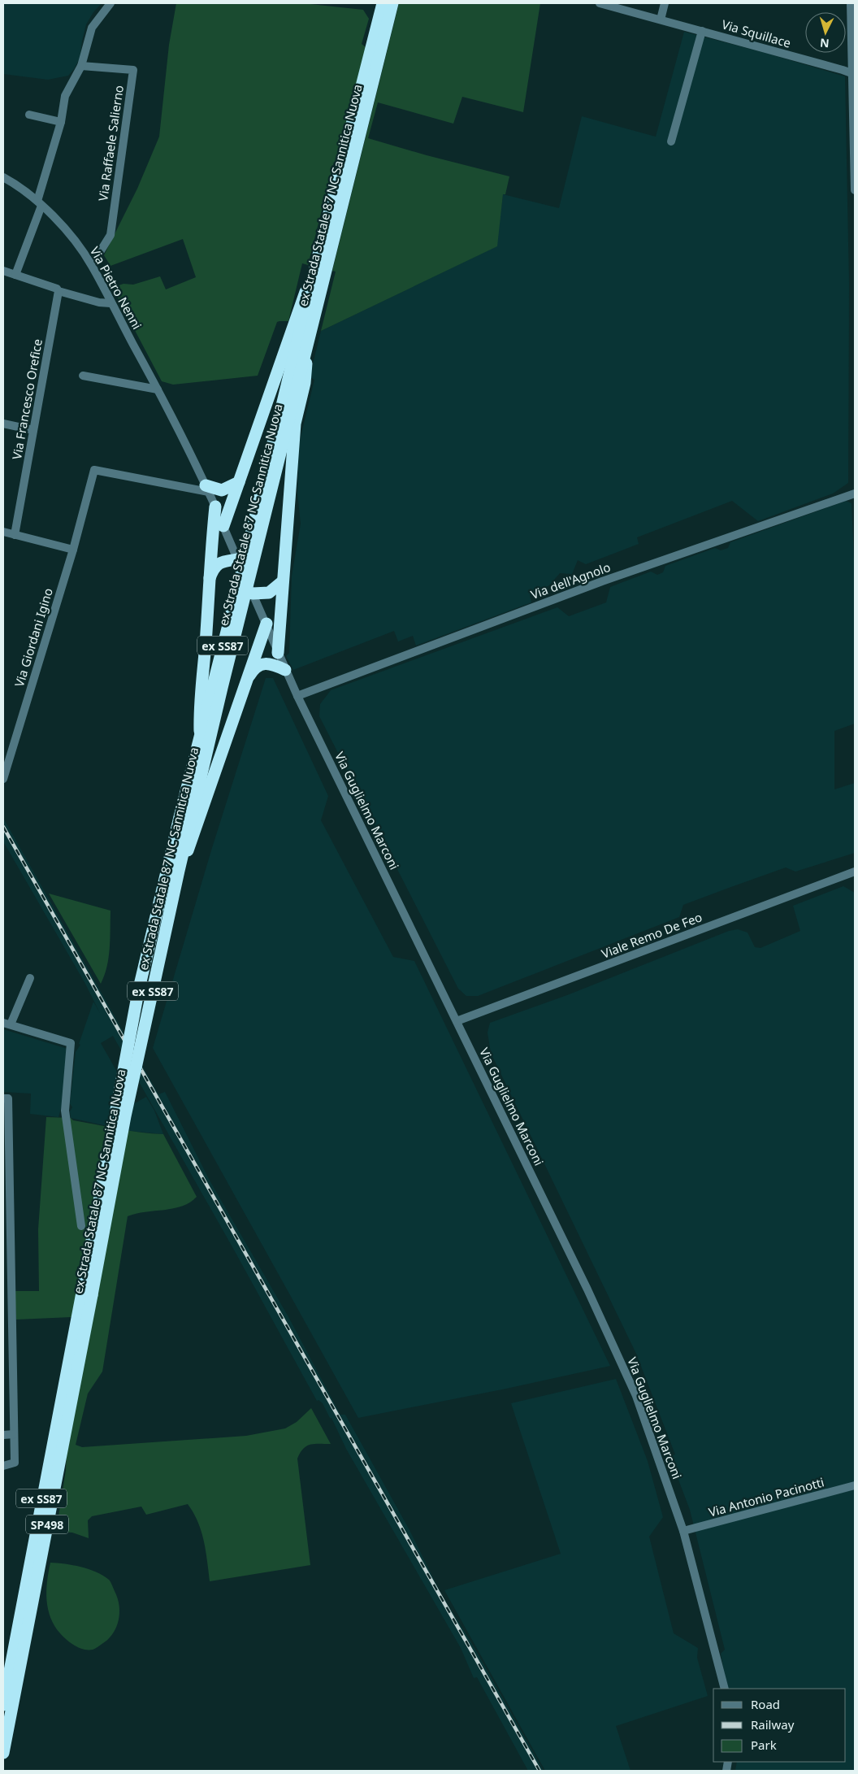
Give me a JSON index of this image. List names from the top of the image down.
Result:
{
  "streets": {
    "highway": ["ex Strada Statale 87 NC Sannitica Nuova", "ex SS87", "SP498"],
    "street": [
      "Via Squillace",
      "Via Raffaele Salierno",
      "Via Pietro Nenni",
      "Via Francesco Orefice",
      "Via dell'Agnolo",
      "Via Giordani Igino",
      "Via Guglielmo Marconi",
      "Viale Remo De Feo",
      "Via Antonio Pacinotti"
    ]
  },
  "crossings": [
    ["Via Raffaele Salierno", "Via Pietro Nenni"],
    ["Via Pietro Nenni", "Via Giordani Igino"],
    ["Via Pietro Nenni", "Via Guglielmo Marconi"],
    ["Via dell'Agnolo", "Via Guglielmo Marconi"],
    ["Via Guglielmo Marconi", "Viale Remo De Feo"],
    ["Via Guglielmo Marconi", "Via Antonio Pacinotti"]
  ],
  "legend": ["Road", "Railway", "Park"],
  "north": "bottom"
}
